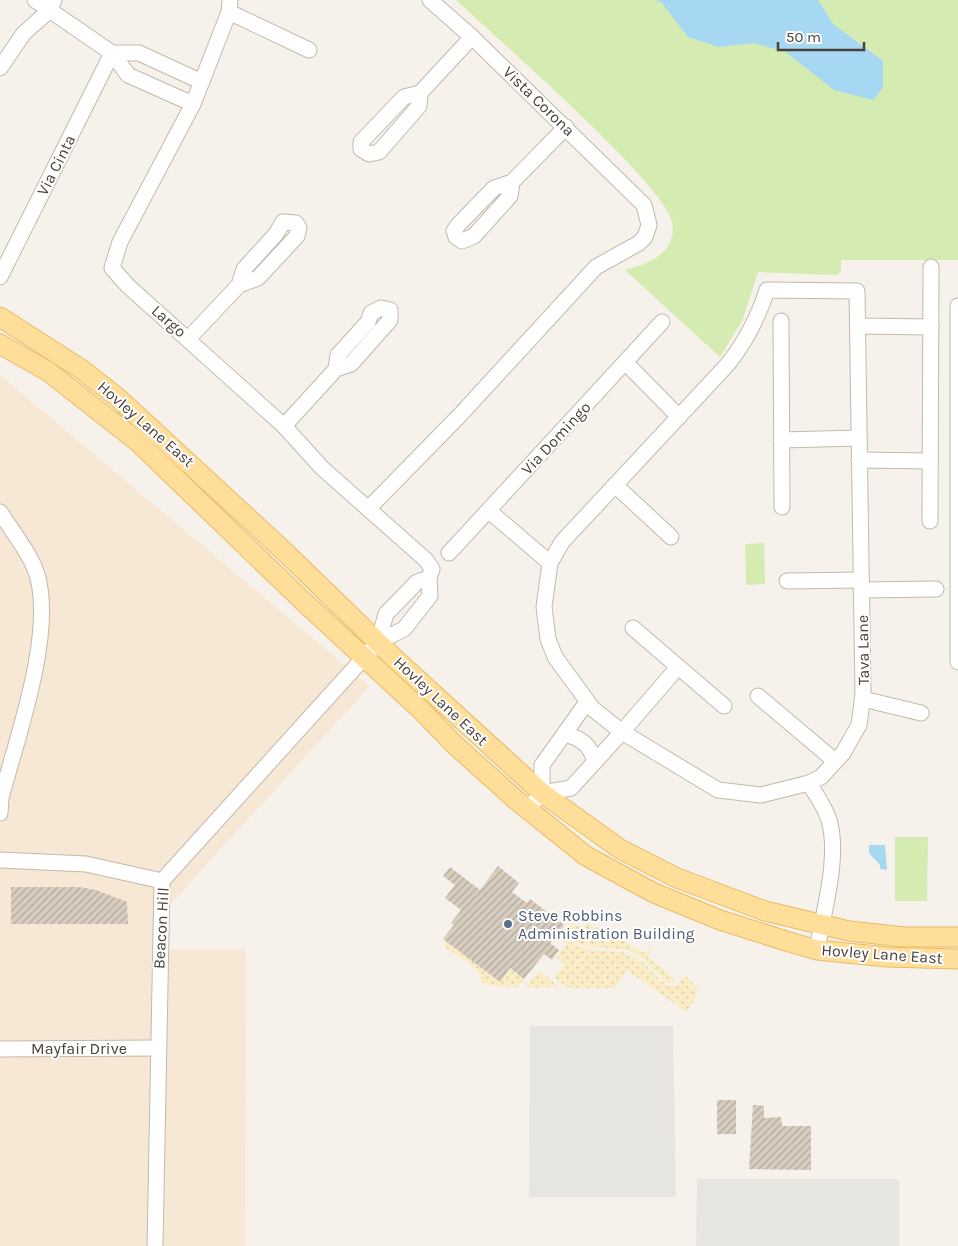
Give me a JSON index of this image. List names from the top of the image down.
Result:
{
  "streets": {
    "main road": ["Hovley Lane East"],
    "street": [
      "Vista Corona",
      "Via Cinta",
      "Largo",
      "Via Domingo",
      "Tava Lane",
      "Beacon Hill",
      "Mayfair Drive"
    ]
  },
  "crossings": [
    ["Vista Corona", "Largo"],
    ["Largo", "Hovley Lane East"],
    ["Largo", "Beacon Hill"],
    ["Hovley Lane East", "Beacon Hill"],
    ["Beacon Hill", "Mayfair Drive"]
  ],
  "places": ["Steve Robbins Administration Building"],
  "scale_bar": "50 m"
}
